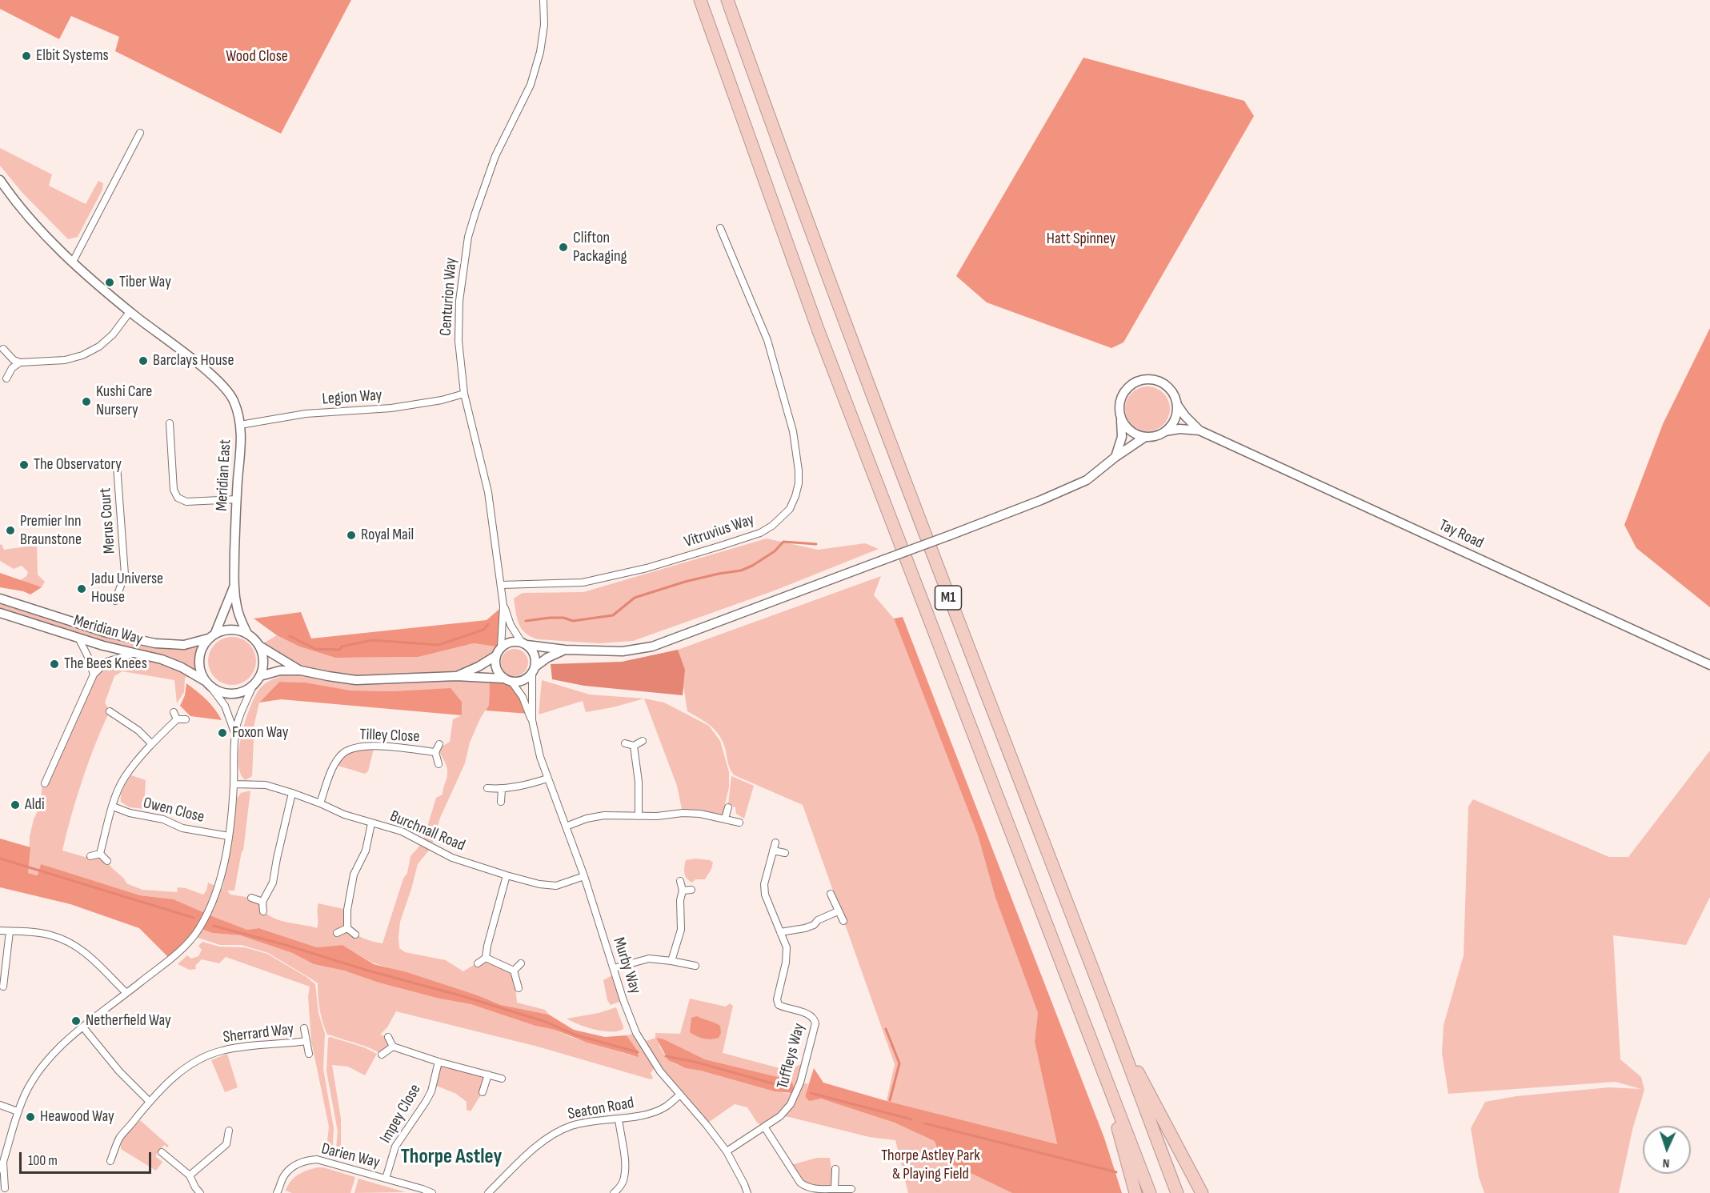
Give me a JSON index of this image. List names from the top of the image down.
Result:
{
  "streets": {
    "highway": ["M1"],
    "street": [
      "Centurion Way",
      "Legion Way",
      "Meridian East",
      "Merus Court",
      "Vitruvius Way",
      "Tay Road",
      "Meridian Way",
      "Tilley Close",
      "Owen Close",
      "Burchnall Road",
      "Murby Way",
      "Sherrard Way",
      "Tuffleys Way",
      "Seaton Road",
      "Impey Close",
      "Darien Way"
    ]
  },
  "crossings": [
    ["Centurion Way", "Legion Way"],
    ["Centurion Way", "Vitruvius Way"],
    ["Centurion Way", "Murby Way"],
    ["Legion Way", "Meridian East"],
    ["Meridian East", "Meridian Way"],
    ["Tilley Close", "Burchnall Road"],
    ["Burchnall Road", "Murby Way"],
    ["Murby Way", "Tuffleys Way"],
    ["Murby Way", "Seaton Road"],
    ["Impey Close", "Darien Way"]
  ],
  "districts": ["Thorpe Astley"],
  "parks": ["Wood Close", "Hatt Spinney", "Thorpe Astley Park & Playing Field"],
  "places": [
    "Elbit Systems",
    "Clifton Packaging",
    "Tiber Way",
    "Barclays House",
    "Kushi Care Nursery",
    "The Observatory",
    "Premier Inn Braunstone",
    "Royal Mail",
    "Jadu Universe House",
    "The Bees Knees",
    "Foxon Way",
    "Aldi",
    "Netherfield Way",
    "Heawood Way"
  ],
  "scale_bar": "100 m",
  "north": "bottom"
}
